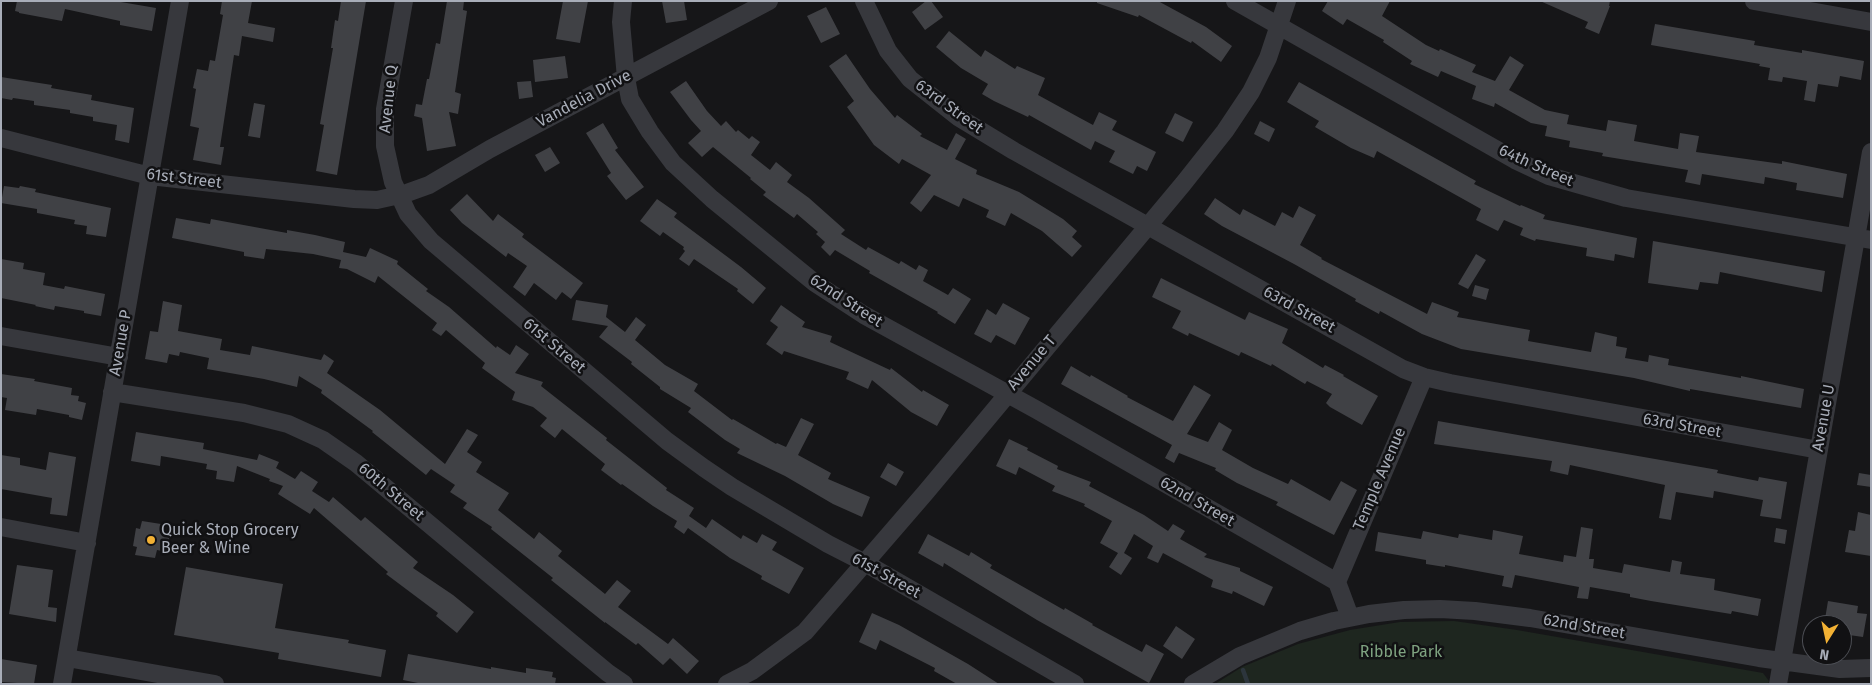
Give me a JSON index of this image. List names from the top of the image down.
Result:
{
  "streets": {
    "street": [
      "Avenue Q",
      "Vandelia Drive",
      "63rd Street",
      "64th Street",
      "61st Street",
      "62nd Street",
      "Avenue P",
      "Avenue T",
      "Avenue U",
      "Temple Avenue",
      "60th Street"
    ]
  },
  "crossings": [
    ["Avenue Q", "Vandelia Drive"],
    ["Avenue Q", "61st Street"],
    ["Vandelia Drive", "61st Street"],
    ["Vandelia Drive", "62nd Street"],
    ["63rd Street", "Avenue T"],
    ["63rd Street", "Avenue U"],
    ["63rd Street", "Temple Avenue"],
    ["64th Street", "Avenue T"],
    ["64th Street", "Avenue U"],
    ["61st Street", "Avenue P"],
    ["61st Street", "Avenue T"],
    ["62nd Street", "Avenue T"],
    ["62nd Street", "Avenue U"],
    ["62nd Street", "Temple Avenue"],
    ["Avenue P", "60th Street"]
  ],
  "parks": ["Ribble Park"],
  "places": ["Quick Stop Grocery Beer & Wine"],
  "north": "bottom"
}
